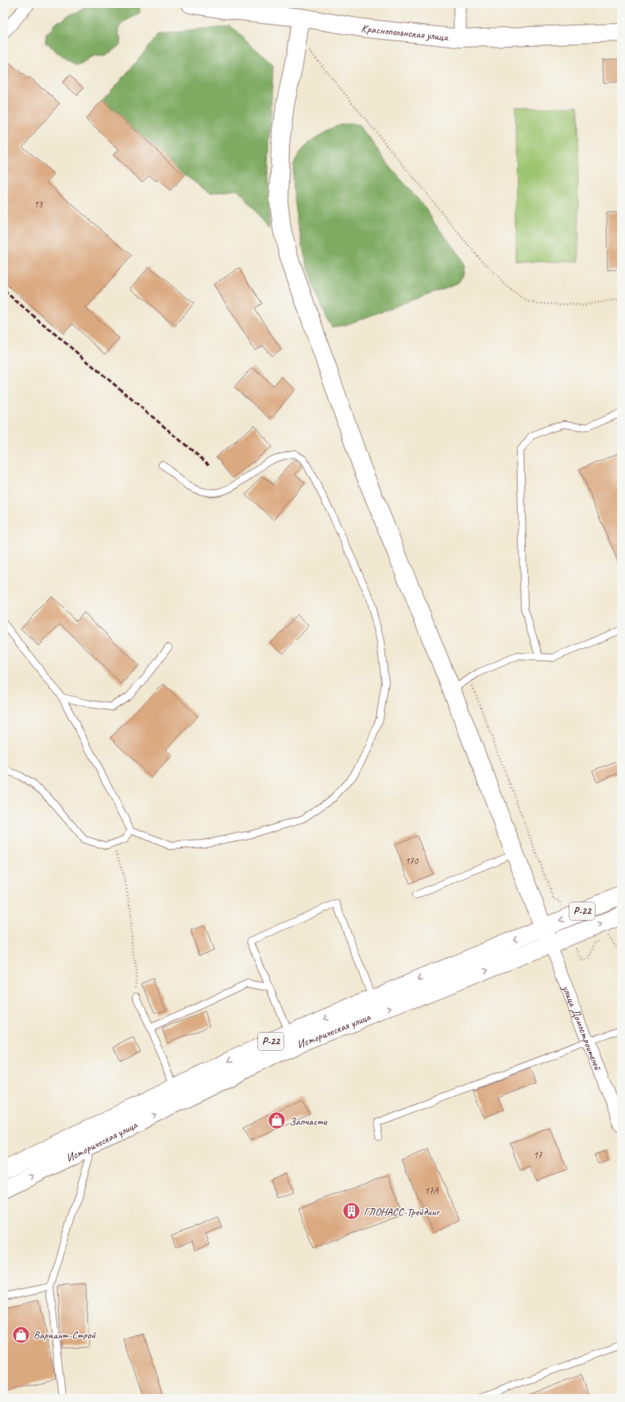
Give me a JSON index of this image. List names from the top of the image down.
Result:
{
  "streets": {
    "main road": [
      "Краснополянская улица",
      "Р-22",
      "улица Домостроителей",
      "Историческая улица"
    ]
  },
  "crossings": [
    ["Краснополянская улица", "улица Домостроителей"],
    ["улица Домостроителей", "Историческая улица"]
  ],
  "places": {
    "shop": ["Запчасти", "Вариант-Строй"],
    "building": ["ГЛОНАСС-Трейдинг"]
  },
  "house_numbers": [
    "13",
    "170",
    "17",
    "17А"
  ]
}
